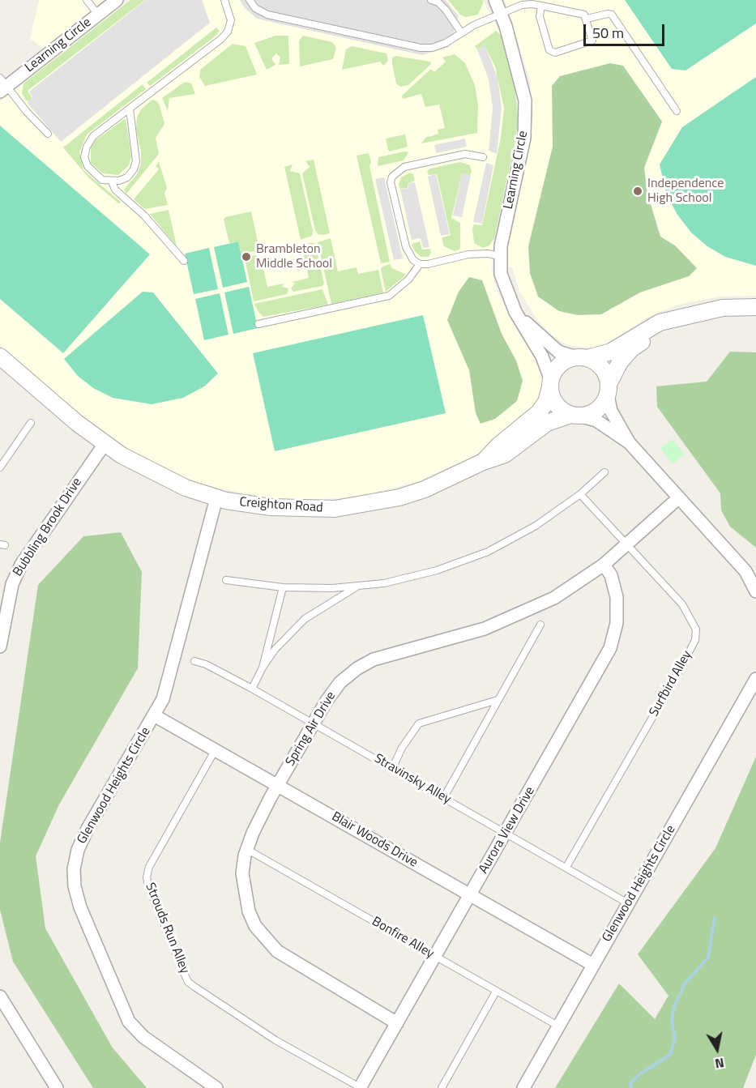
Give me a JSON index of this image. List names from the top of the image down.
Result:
{
  "streets": {
    "street": [
      "Learning Circle",
      "Creighton Road",
      "Bubbling Brook Drive",
      "Spring Air Drive",
      "Glenwood Heights Circle",
      "Aurora View Drive",
      "Blair Woods Drive"
    ],
    "lane": [
      "Surfbird Alley",
      "Stravinsky Alley",
      "Strouds Run Alley",
      "Bonfire Alley"
    ]
  },
  "crossings": [
    ["Learning Circle", "Creighton Road"],
    ["Creighton Road", "Bubbling Brook Drive"],
    ["Creighton Road", "Glenwood Heights Circle"],
    ["Surfbird Alley", "Spring Air Drive"],
    ["Surfbird Alley", "Stravinsky Alley"],
    ["Spring Air Drive", "Stravinsky Alley"],
    ["Spring Air Drive", "Aurora View Drive"],
    ["Spring Air Drive", "Blair Woods Drive"],
    ["Spring Air Drive", "Bonfire Alley"],
    ["Stravinsky Alley", "Glenwood Heights Circle"],
    ["Stravinsky Alley", "Aurora View Drive"],
    ["Glenwood Heights Circle", "Blair Woods Drive"],
    ["Glenwood Heights Circle", "Bonfire Alley"],
    ["Aurora View Drive", "Blair Woods Drive"],
    ["Aurora View Drive", "Strouds Run Alley"],
    ["Aurora View Drive", "Bonfire Alley"],
    ["Blair Woods Drive", "Strouds Run Alley"]
  ],
  "places": ["Independence High School", "Brambleton Middle School"],
  "scale_bar": "50 m",
  "north": "bottom"
}
